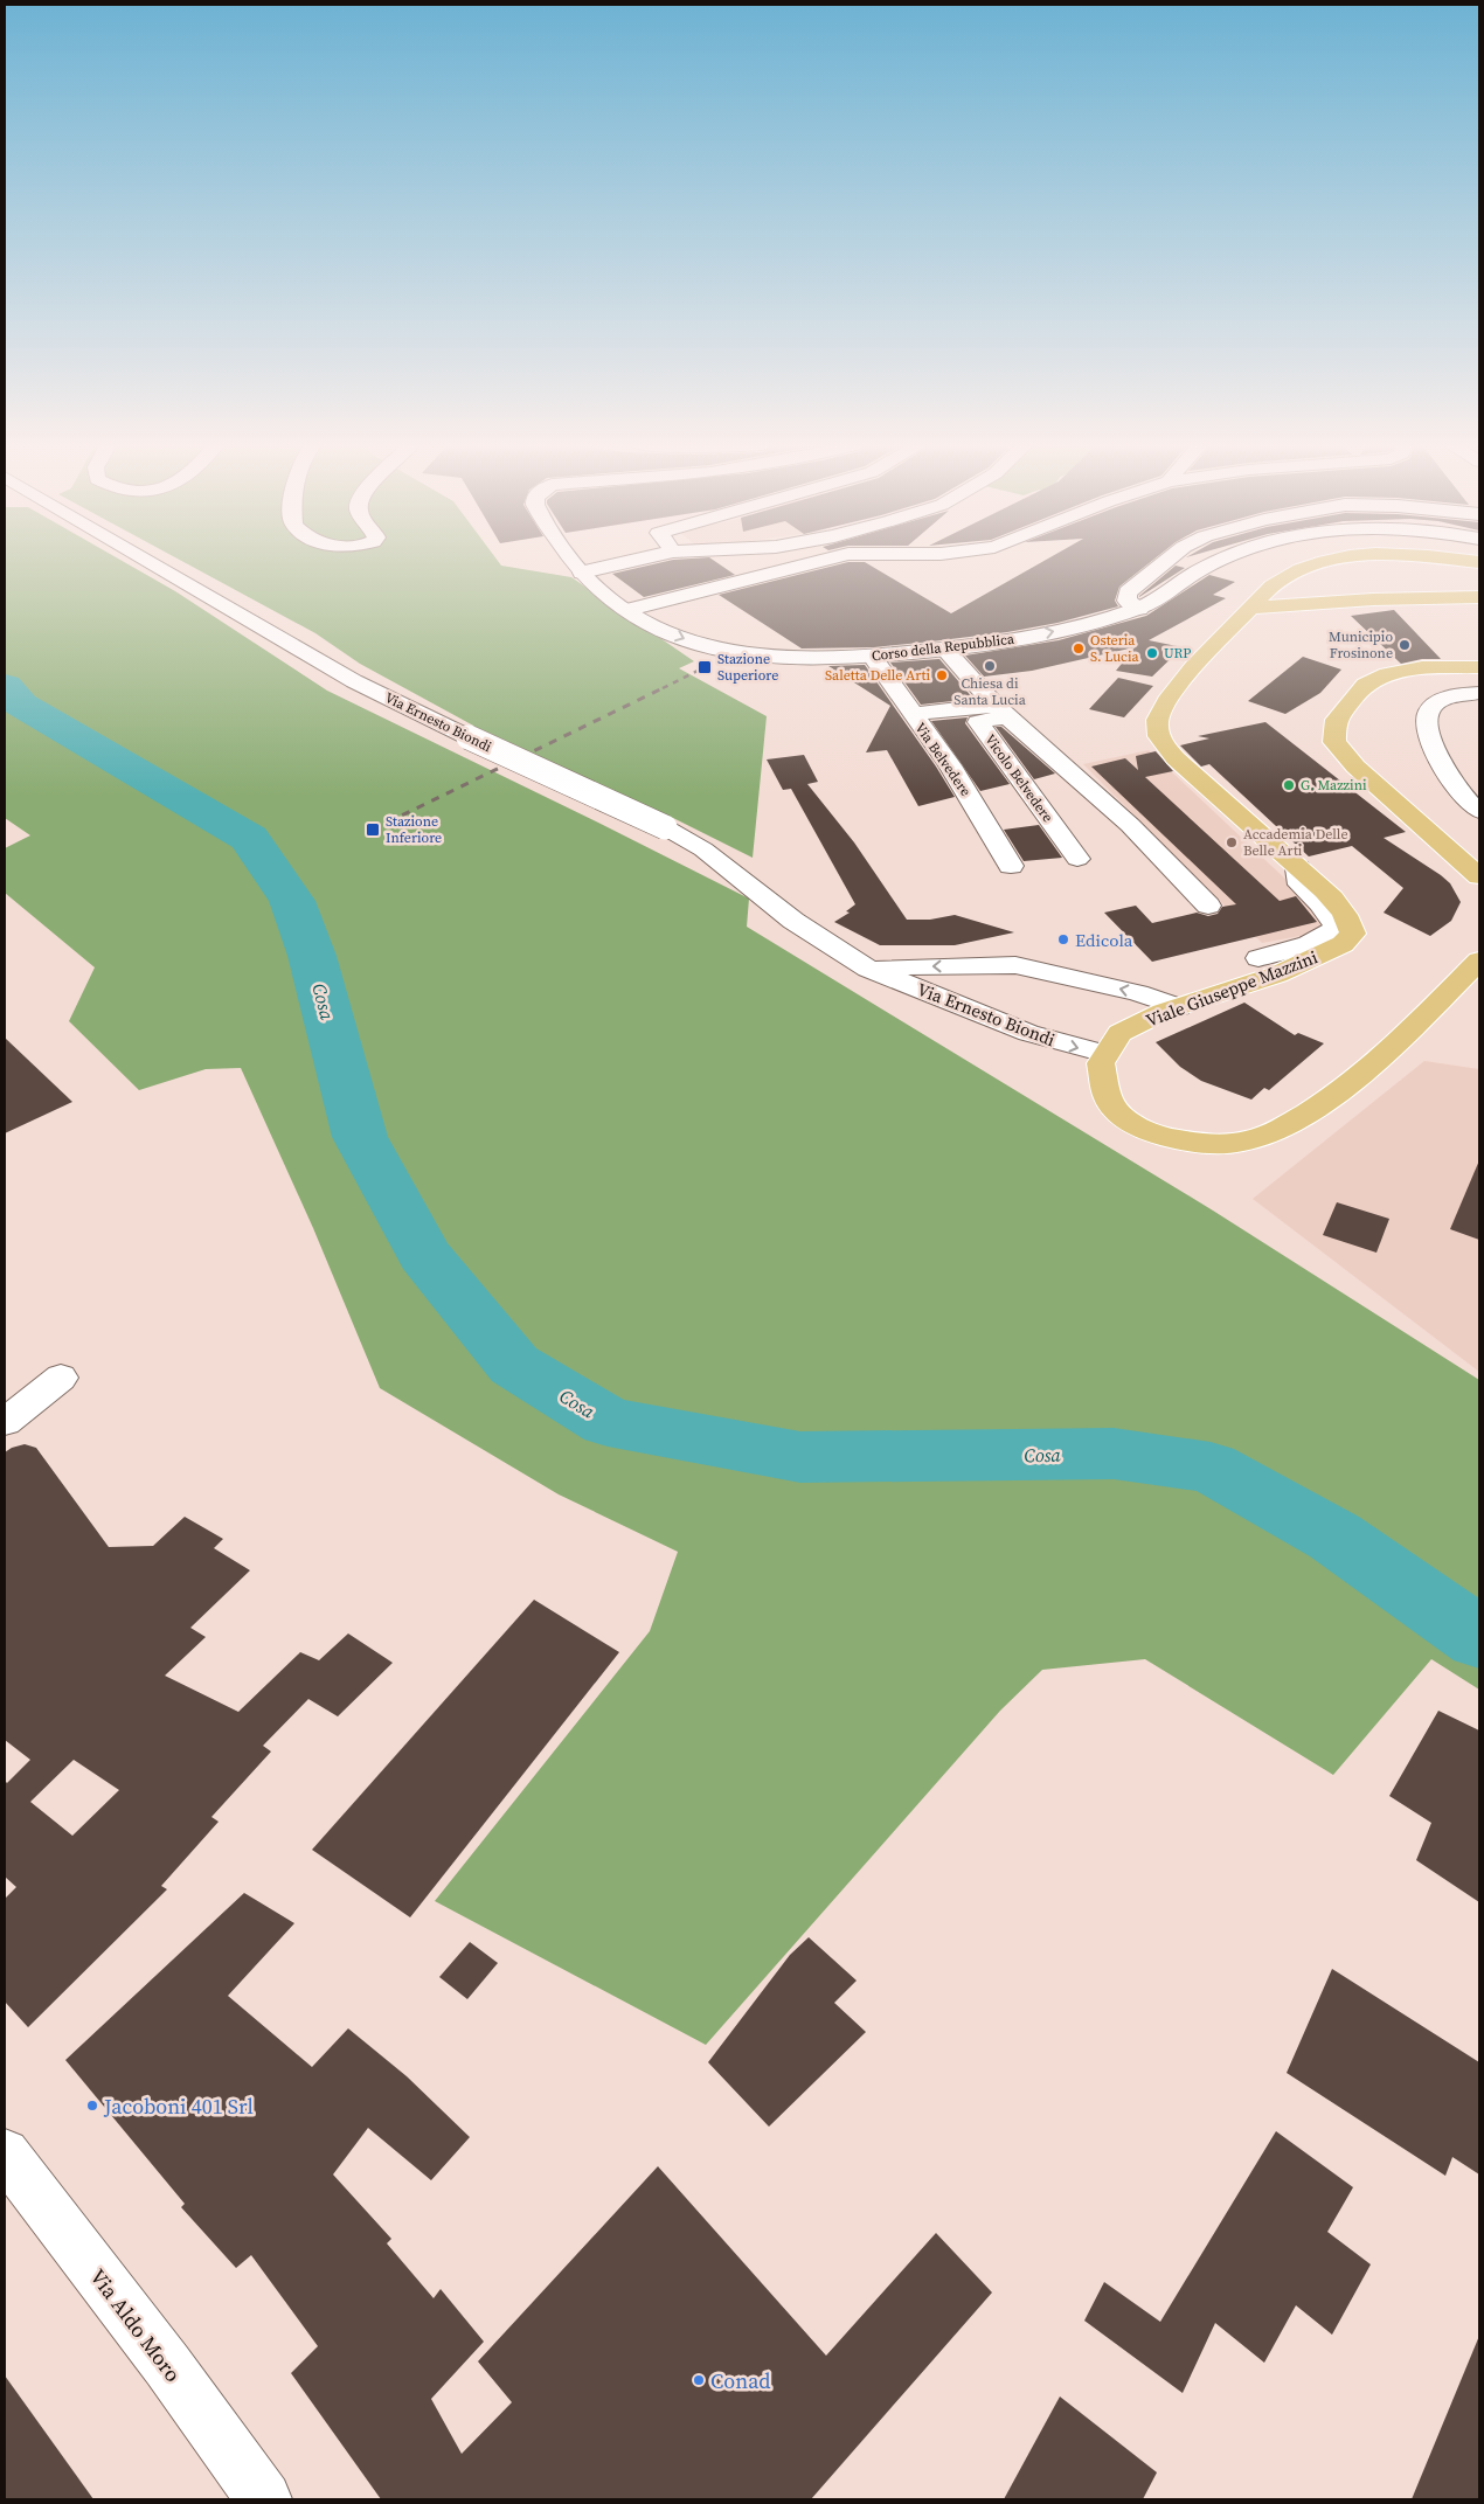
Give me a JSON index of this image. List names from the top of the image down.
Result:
{
  "streets": {
    "main road": ["Viale Giuseppe Mazzini"],
    "street": [
      "Corso della Repubblica",
      "Via Ernesto Biondi",
      "Via Belvedere",
      "Vicolo Belvedere",
      "Via Aldo Moro"
    ]
  },
  "crossings": [
    ["Corso della Repubblica", "Via Belvedere"],
    ["Via Ernesto Biondi", "Viale Giuseppe Mazzini"]
  ],
  "water": ["Cosa"],
  "places": {
    "other": [
      "Municipio Frosinone",
      "Osteria S. Lucia",
      "URP",
      "Chiesa di Santa Lucia",
      "Saletta Delle Arti",
      "G. Mazzini",
      "Accademia Delle Belle Arti",
      "Edicola",
      "Jacoboni 401 Srl",
      "Conad"
    ],
    "transit": ["Stazione Superiore", "Stazione Inferiore"]
  }
}
